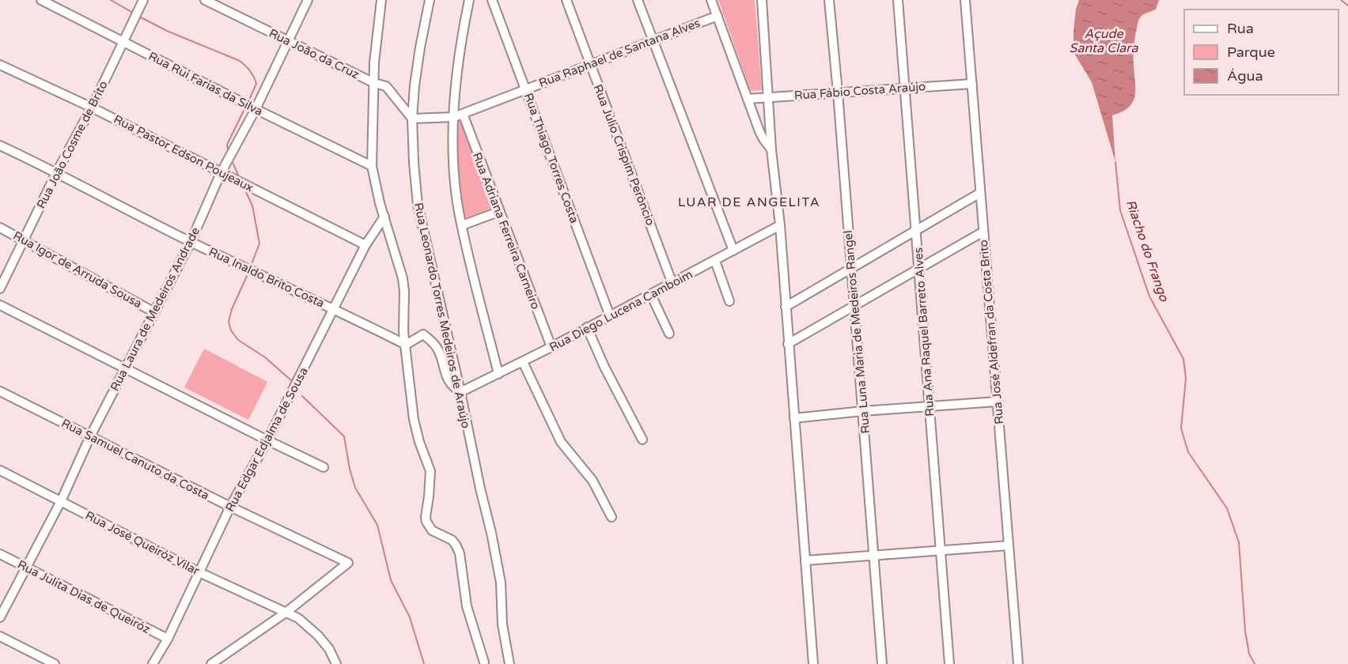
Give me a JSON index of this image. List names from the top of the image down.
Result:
{
  "streets": {
    "street": [
      "Rua Raphael de Santana Alves",
      "Rua João da Cruz",
      "Rua Rui Farias da Silva",
      "Rua Fábio Costa Araújo",
      "Rua João Cosme de Brito",
      "Rua Pastor Edson Poujeaux",
      "Rua Júlio Crispim Perôncio",
      "Rua Thiago Torres Costa",
      "Rua Adriana Ferreira Carneiro",
      "Rua Igor de Arruda Sousa",
      "Rua Inaldo Brito Costa",
      "Rua Laura de Medeiros Andrade",
      "Rua Diego Lucena Camboim",
      "Rua Leonardo Torres Medeiros de Araújo",
      "Rua Luna Maria de Medeiros Rangel",
      "Rua Ana Raquel Barreto Alves",
      "Rua José Aldefran da Costa Brito",
      "Rua Edgar Edjalma de Sousa",
      "Rua Samuel Canuto da Costa",
      "Rua José Queiróz Vilar",
      "Rua Julita Dias de Queiróz"
    ]
  },
  "crossings": [
    ["Rua Raphael de Santana Alves", "Rua João da Cruz"],
    ["Rua Raphael de Santana Alves", "Rua Júlio Crispim Perôncio"],
    ["Rua Raphael de Santana Alves", "Rua Thiago Torres Costa"],
    ["Rua Raphael de Santana Alves", "Rua Adriana Ferreira Carneiro"],
    ["Rua Raphael de Santana Alves", "Rua Leonardo Torres Medeiros de Araújo"],
    ["Rua João da Cruz", "Rua Laura de Medeiros Andrade"],
    ["Rua João da Cruz", "Rua Leonardo Torres Medeiros de Araújo"],
    ["Rua Rui Farias da Silva", "Rua João Cosme de Brito"],
    ["Rua Rui Farias da Silva", "Rua Laura de Medeiros Andrade"],
    ["Rua Fábio Costa Araújo", "Rua Luna Maria de Medeiros Rangel"],
    ["Rua Fábio Costa Araújo", "Rua Ana Raquel Barreto Alves"],
    ["Rua Fábio Costa Araújo", "Rua José Aldefran da Costa Brito"],
    ["Rua João Cosme de Brito", "Rua Pastor Edson Poujeaux"],
    ["Rua João Cosme de Brito", "Rua Igor de Arruda Sousa"],
    ["Rua João Cosme de Brito", "Rua Inaldo Brito Costa"],
    ["Rua Pastor Edson Poujeaux", "Rua Laura de Medeiros Andrade"],
    ["Rua Pastor Edson Poujeaux", "Rua Edgar Edjalma de Sousa"],
    ["Rua Júlio Crispim Perôncio", "Rua Diego Lucena Camboim"],
    ["Rua Thiago Torres Costa", "Rua Diego Lucena Camboim"],
    ["Rua Adriana Ferreira Carneiro", "Rua Diego Lucena Camboim"],
    ["Rua Igor de Arruda Sousa", "Rua Laura de Medeiros Andrade"],
    ["Rua Inaldo Brito Costa", "Rua Laura de Medeiros Andrade"],
    ["Rua Inaldo Brito Costa", "Rua Edgar Edjalma de Sousa"],
    ["Rua Laura de Medeiros Andrade", "Rua Samuel Canuto da Costa"],
    ["Rua Laura de Medeiros Andrade", "Rua José Queiróz Vilar"],
    ["Rua Laura de Medeiros Andrade", "Rua Julita Dias de Queiróz"],
    ["Rua Diego Lucena Camboim", "Rua Leonardo Torres Medeiros de Araújo"],
    ["Rua Edgar Edjalma de Sousa", "Rua Samuel Canuto da Costa"],
    ["Rua Edgar Edjalma de Sousa", "Rua José Queiróz Vilar"],
    ["Rua Edgar Edjalma de Sousa", "Rua Julita Dias de Queiróz"],
    ["Rua Samuel Canuto da Costa", "Rua José Queiróz Vilar"]
  ],
  "districts": ["LUAR DE ANGELITA"],
  "water": ["Açude Santa Clara", "Riacho do Frango"],
  "legend": ["Rua", "Parque", "Água"]
}
